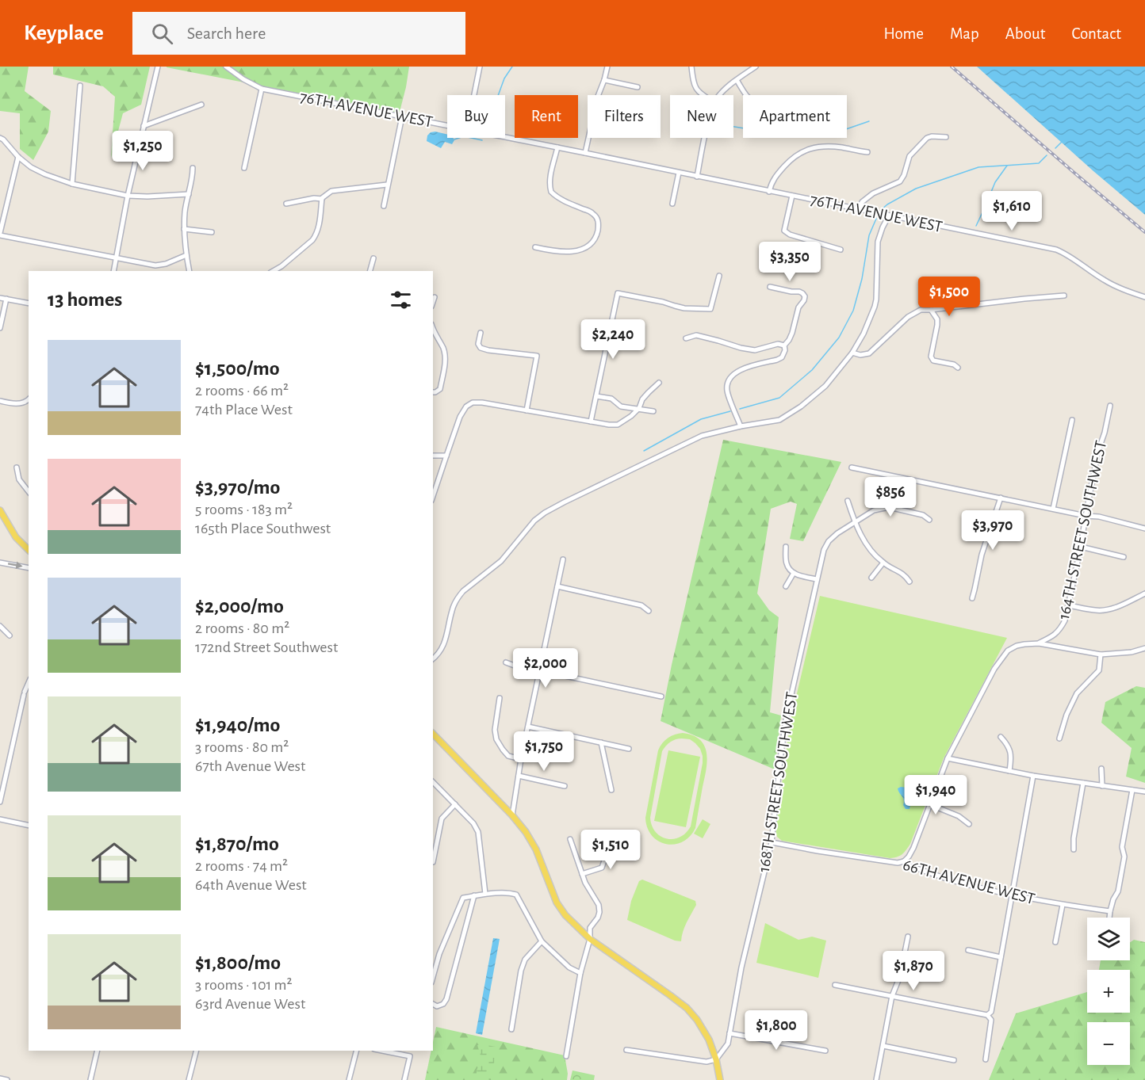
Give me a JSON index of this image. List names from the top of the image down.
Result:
{
  "streets": {
    "street": [
      "76TH AVENUE WEST",
      "164TH STREET SOUTHWEST",
      "168TH STREET SOUTHWEST",
      "66TH AVENUE WEST"
    ]
  },
  "crossings": [
    ["168TH STREET SOUTHWEST", "66TH AVENUE WEST"]
  ],
  "page": {
    "header": "Keyplace",
    "search": "Search here",
    "nav": [
      "Home",
      "Map",
      "About",
      "Contact"
    ],
    "chip": [
      "Buy",
      "Rent",
      "Filters",
      "New",
      "Apartment"
    ],
    "price": [
      "$1,250",
      "$1,610",
      "$3,350",
      "$1,500",
      "$2,240",
      "$856",
      "$3,970",
      "$2,000",
      "$1,750",
      "$1,940",
      "$1,510",
      "$1,870",
      "$1,800"
    ],
    "heading": "13 homes",
    "list": [
      {
        "name": "$1,500/mo",
        "note": "2 rooms · 66 m² · 74th Place West"
      },
      {
        "name": "$3,970/mo",
        "note": "5 rooms · 183 m² · 165th Place Southwest"
      },
      {
        "name": "$2,000/mo",
        "note": "2 rooms · 80 m² · 172nd Street Southwest"
      },
      {
        "name": "$1,940/mo",
        "note": "3 rooms · 80 m² · 67th Avenue West"
      },
      {
        "name": "$1,870/mo",
        "note": "2 rooms · 74 m² · 64th Avenue West"
      },
      {
        "name": "$1,800/mo",
        "note": "3 rooms · 101 m² · 63rd Avenue West"
      }
    ],
    "map_buttons": ["+", "−"]
  }
}
